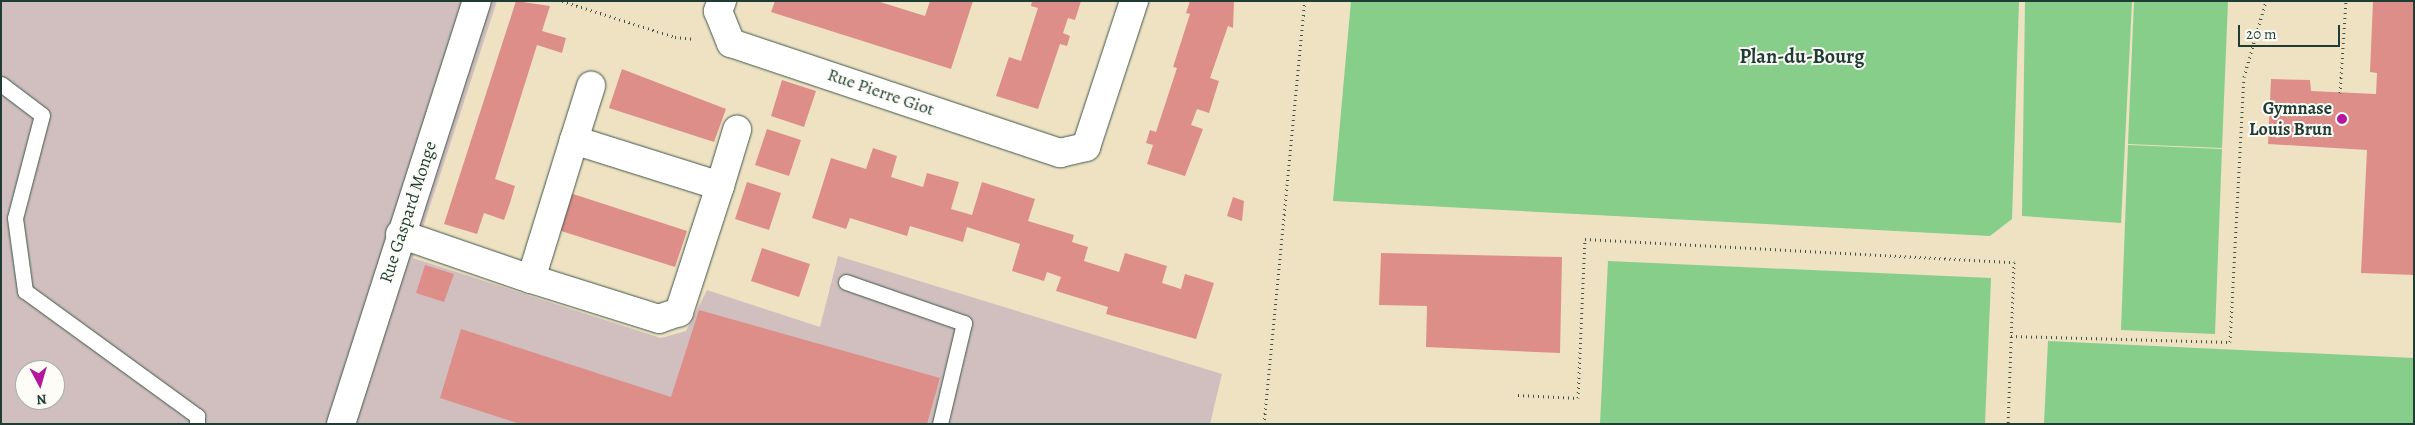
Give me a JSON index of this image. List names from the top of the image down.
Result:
{
  "streets": {
    "street": ["Rue Pierre Giot", "Rue Gaspard Monge"]
  },
  "districts": ["Plan-du-Bourg"],
  "places": ["Gymnase Louis Brun"],
  "scale_bar": "20 m",
  "north": "bottom"
}
